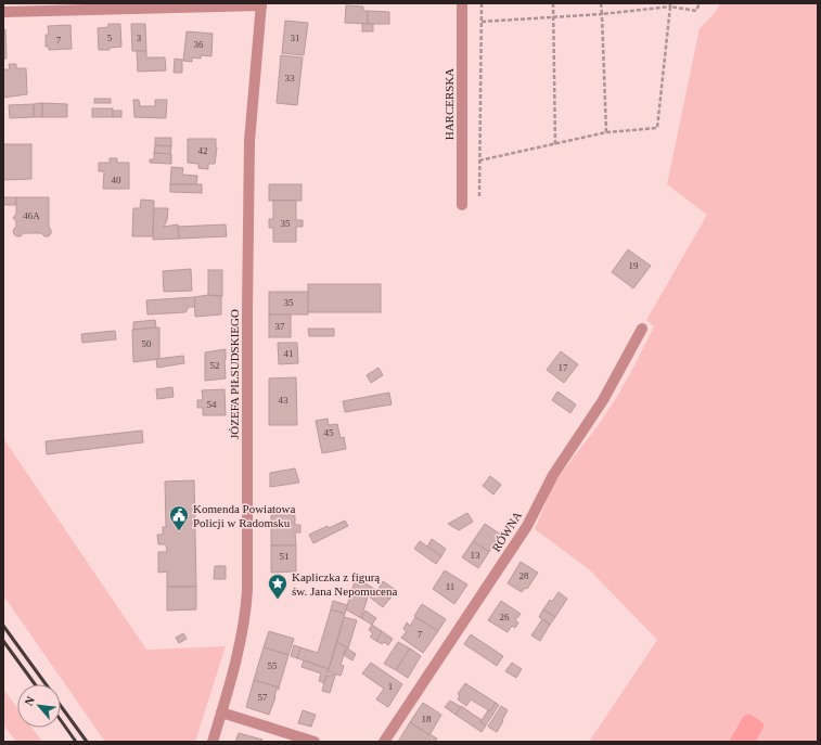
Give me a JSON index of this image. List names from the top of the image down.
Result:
{
  "streets": {
    "street": ["HARCERSKA", "JÓZEFA PIŁSUDSKIEGO", "RÓWNA"]
  },
  "places": {
    "public building": ["Komenda Powiatowa Policji w Radomsku"],
    "place": ["Kapliczka z figurą św. Jana Nepomucena"]
  },
  "house_numbers": [
    "5",
    "3",
    "31",
    "7",
    "36",
    "33",
    "42",
    "40",
    "46A",
    "35",
    "19",
    "35",
    "37",
    "50",
    "41",
    "52",
    "17",
    "43",
    "54",
    "45",
    "13",
    "51",
    "28",
    "11",
    "26",
    "7",
    "55",
    "1",
    "57",
    "18"
  ],
  "north": "top left"
}
